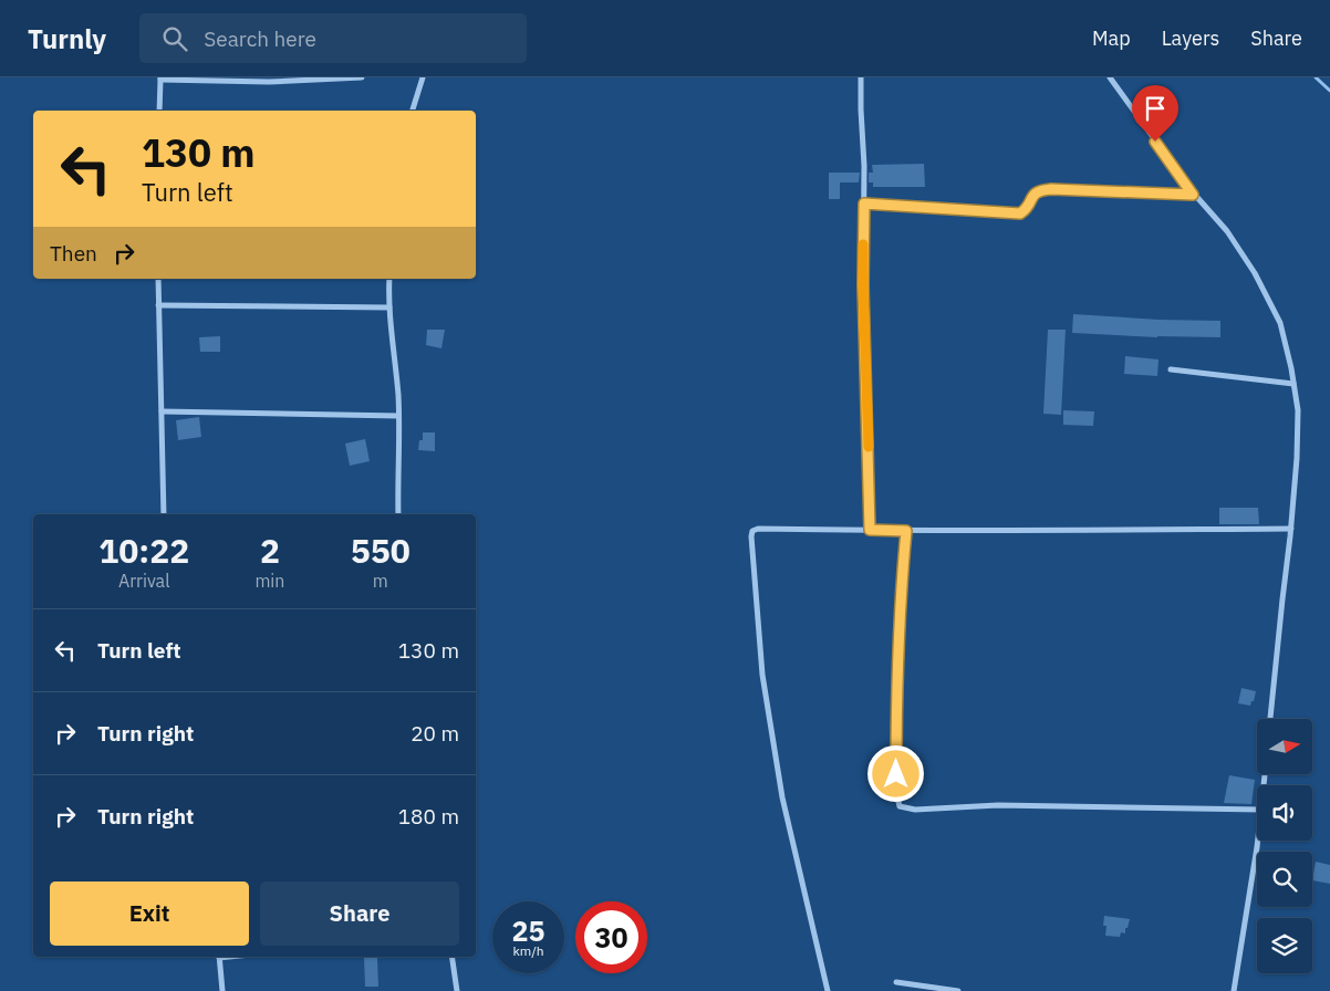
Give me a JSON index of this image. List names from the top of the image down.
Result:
{
  "north": "right",
  "page": {
    "header": "Turnly",
    "search": "Search here",
    "nav": ["Map", "Layers", "Share"],
    "turn": ["130 m", "Turn left"],
    "then": "Then",
    "eta": [
      "10:22",
      "Arrival",
      "2",
      "min",
      "550",
      "m"
    ],
    "list": [
      {
        "name": "Turn left",
        "value": "130 m"
      },
      {
        "name": "Turn right",
        "value": "20 m"
      },
      {
        "name": "Turn right",
        "value": "180 m"
      }
    ],
    "buttons": ["Exit", "Share"],
    "speed": "25 km/h",
    "limit": "30"
  }
}
